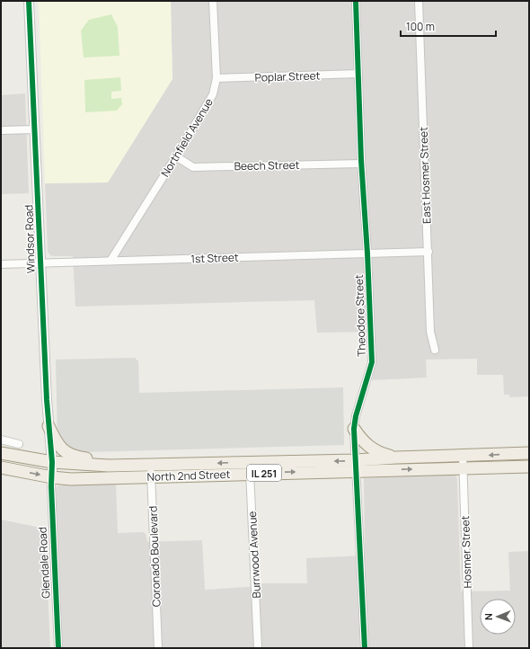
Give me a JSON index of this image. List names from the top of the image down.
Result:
{
  "streets": {
    "main road": ["IL 251", "North 2nd Street"],
    "street": [
      "Poplar Street",
      "Northfield Avenue",
      "Beech Street",
      "East Hosmer Street",
      "Windsor Road",
      "1st Street",
      "Theodore Street",
      "Hosmer Street",
      "Burrwood Avenue",
      "Coronado Boulevard",
      "Glendale Road"
    ]
  },
  "crossings": [
    ["Poplar Street", "Northfield Avenue"],
    ["Poplar Street", "Theodore Street"],
    ["Northfield Avenue", "Beech Street"],
    ["Northfield Avenue", "1st Street"],
    ["Beech Street", "Theodore Street"],
    ["East Hosmer Street", "1st Street"],
    ["Windsor Road", "1st Street"],
    ["Windsor Road", "North 2nd Street"],
    ["Windsor Road", "Glendale Road"],
    ["1st Street", "Theodore Street"],
    ["Theodore Street", "North 2nd Street"],
    ["North 2nd Street", "Hosmer Street"],
    ["North 2nd Street", "Burrwood Avenue"],
    ["North 2nd Street", "Coronado Boulevard"],
    ["North 2nd Street", "Glendale Road"]
  ],
  "scale_bar": "100 m",
  "north": "left"
}
